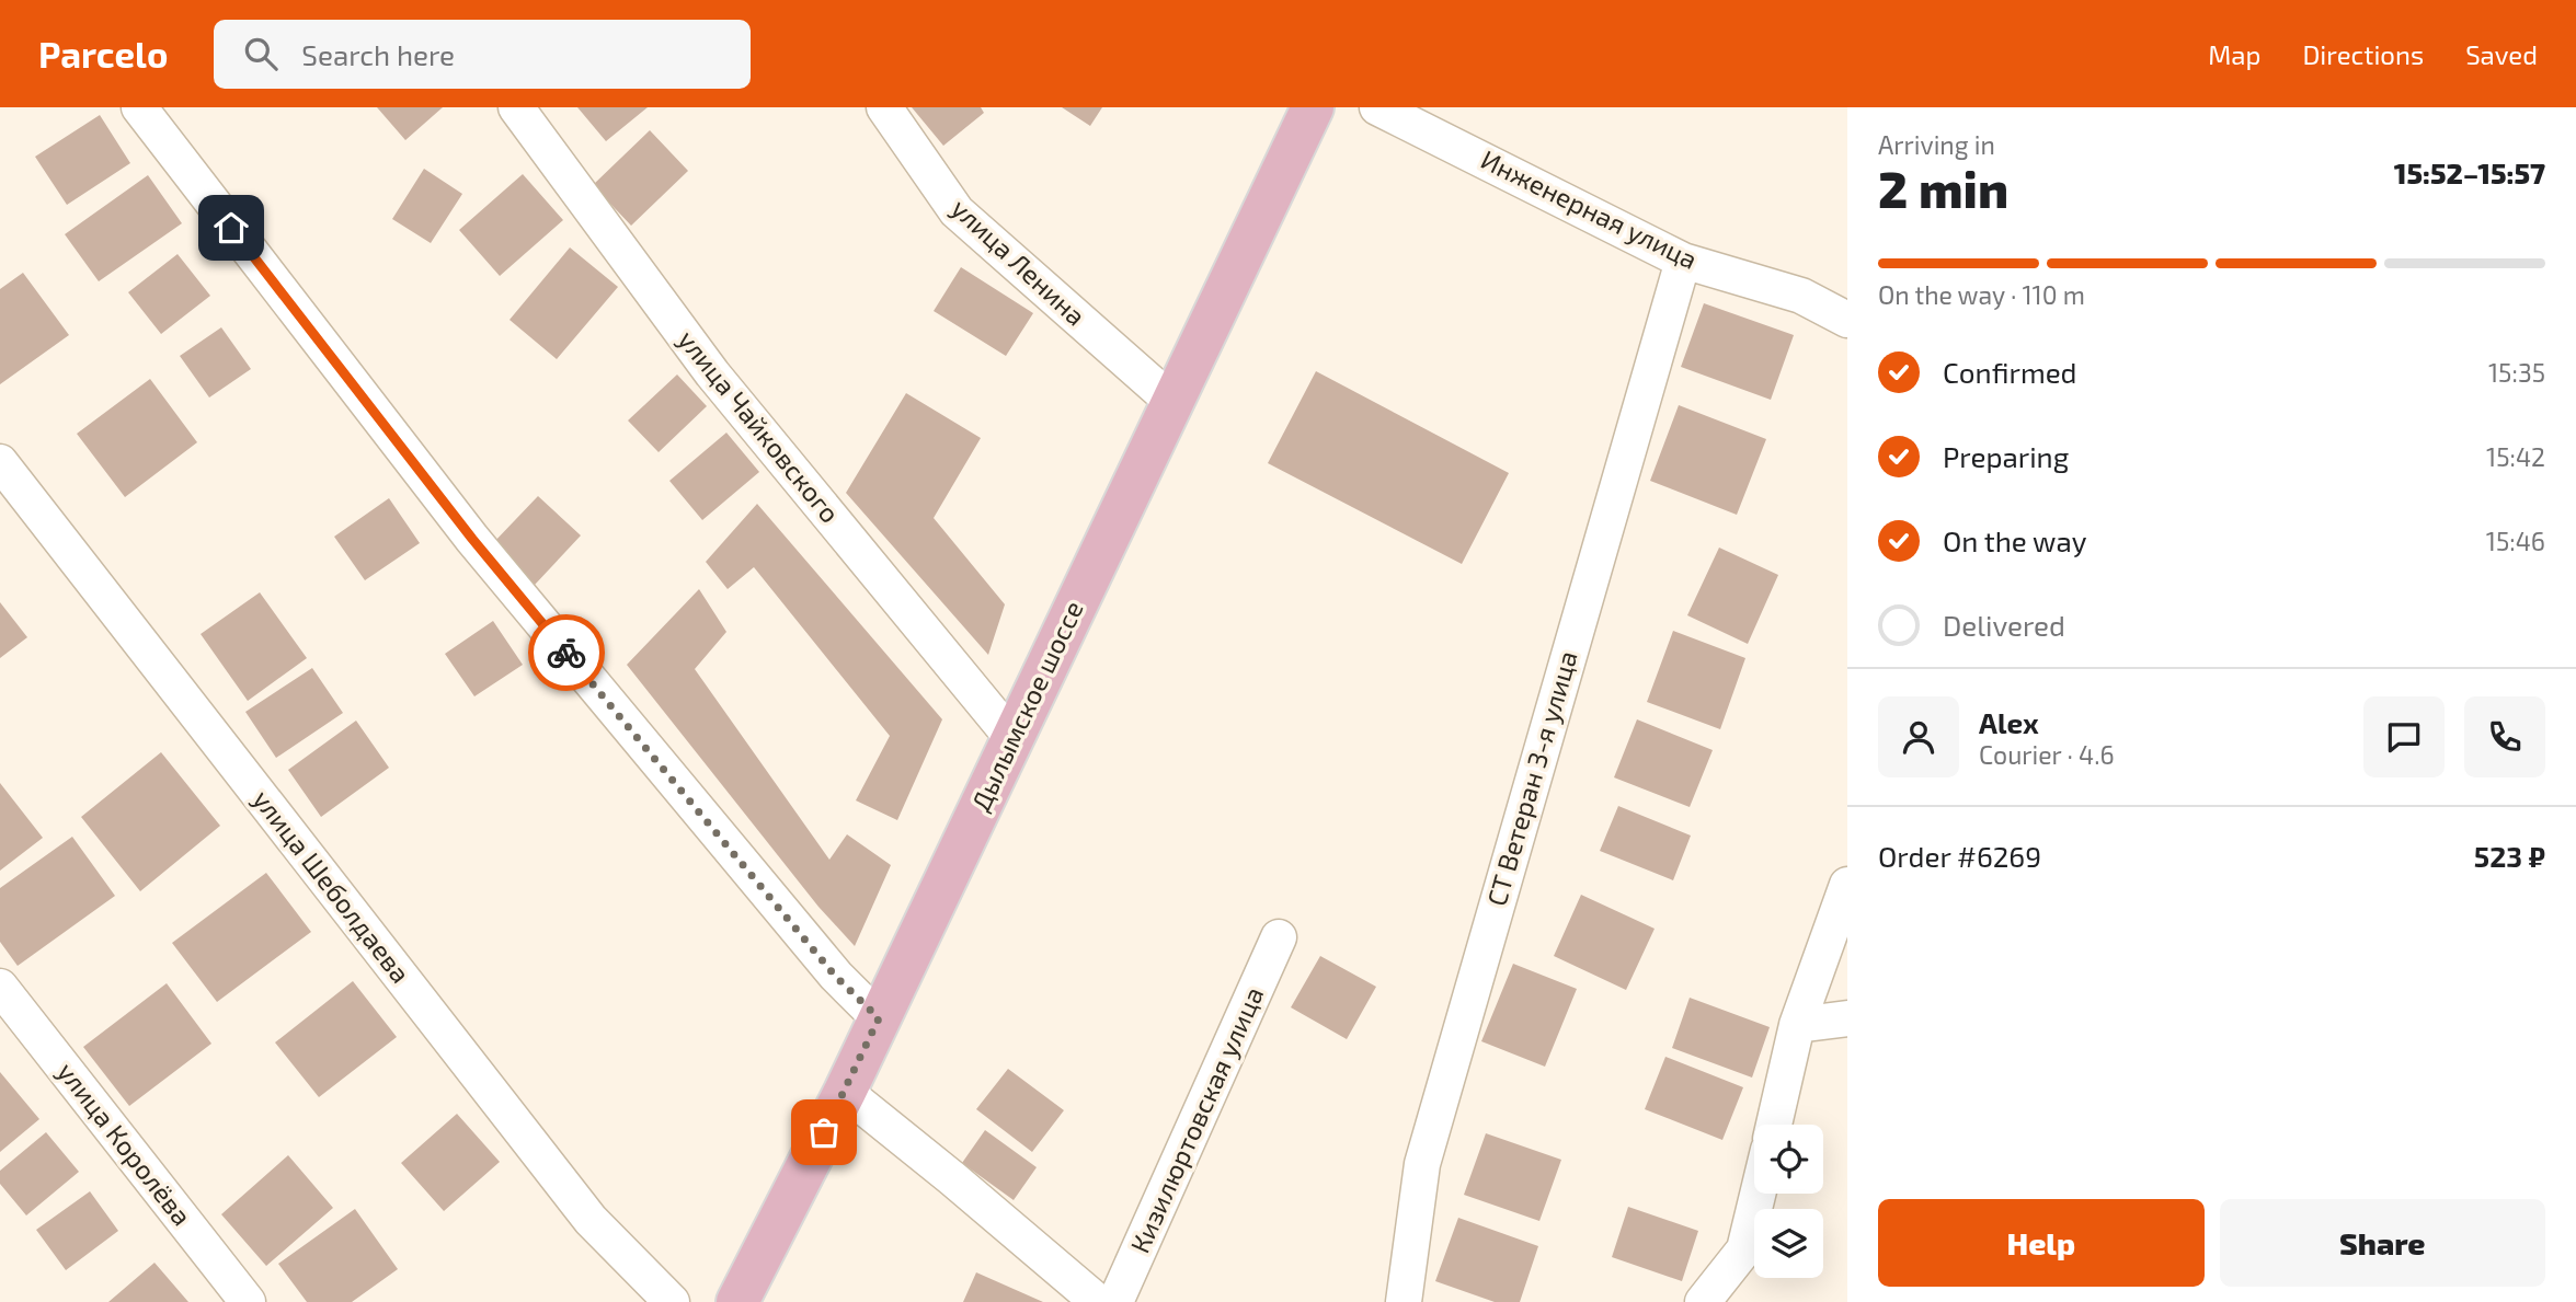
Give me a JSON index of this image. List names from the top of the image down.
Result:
{
  "streets": {
    "main road": ["Дылымское шоссе"],
    "street": [
      "Инженерная улица",
      "улица Ленина",
      "улица Чайковского",
      "СТ Ветеран 3-я улица",
      "улица Шеболдаева",
      "Кизилюртовская улица",
      "улица Королёва"
    ]
  },
  "crossings": [
    ["Инженерная улица", "СТ Ветеран 3-я улица"],
    ["улица Ленина", "Дылымское шоссе"],
    ["улица Чайковского", "Дылымское шоссе"]
  ],
  "page": {
    "header": "Parcelo",
    "search": "Search here",
    "nav": ["Map", "Directions", "Saved"],
    "heading": ["2 min", "Arriving in", "15:52–15:57"],
    "panel": [
      "Alex",
      "Courier · 4.6",
      "Order #6269",
      "523 ₽"
    ],
    "bar": "On the way · 110 m",
    "list": [
      ["Confirmed", "15:35"],
      ["Preparing", "15:42"],
      ["On the way", "15:46"],
      "Delivered"
    ],
    "buttons": ["Help", "Share"]
  }
}
